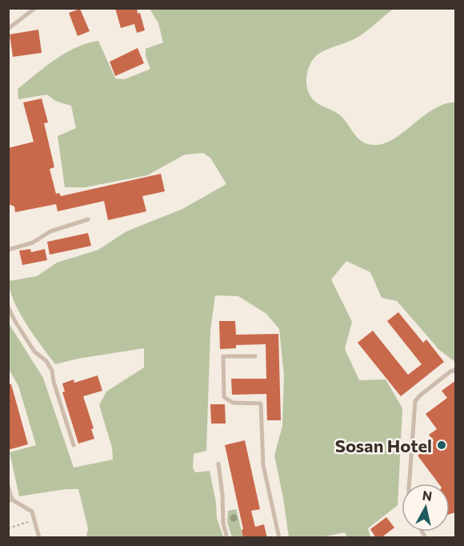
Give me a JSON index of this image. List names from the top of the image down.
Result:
{
  "places": ["Sosan Hotel"],
  "north": "top"
}
